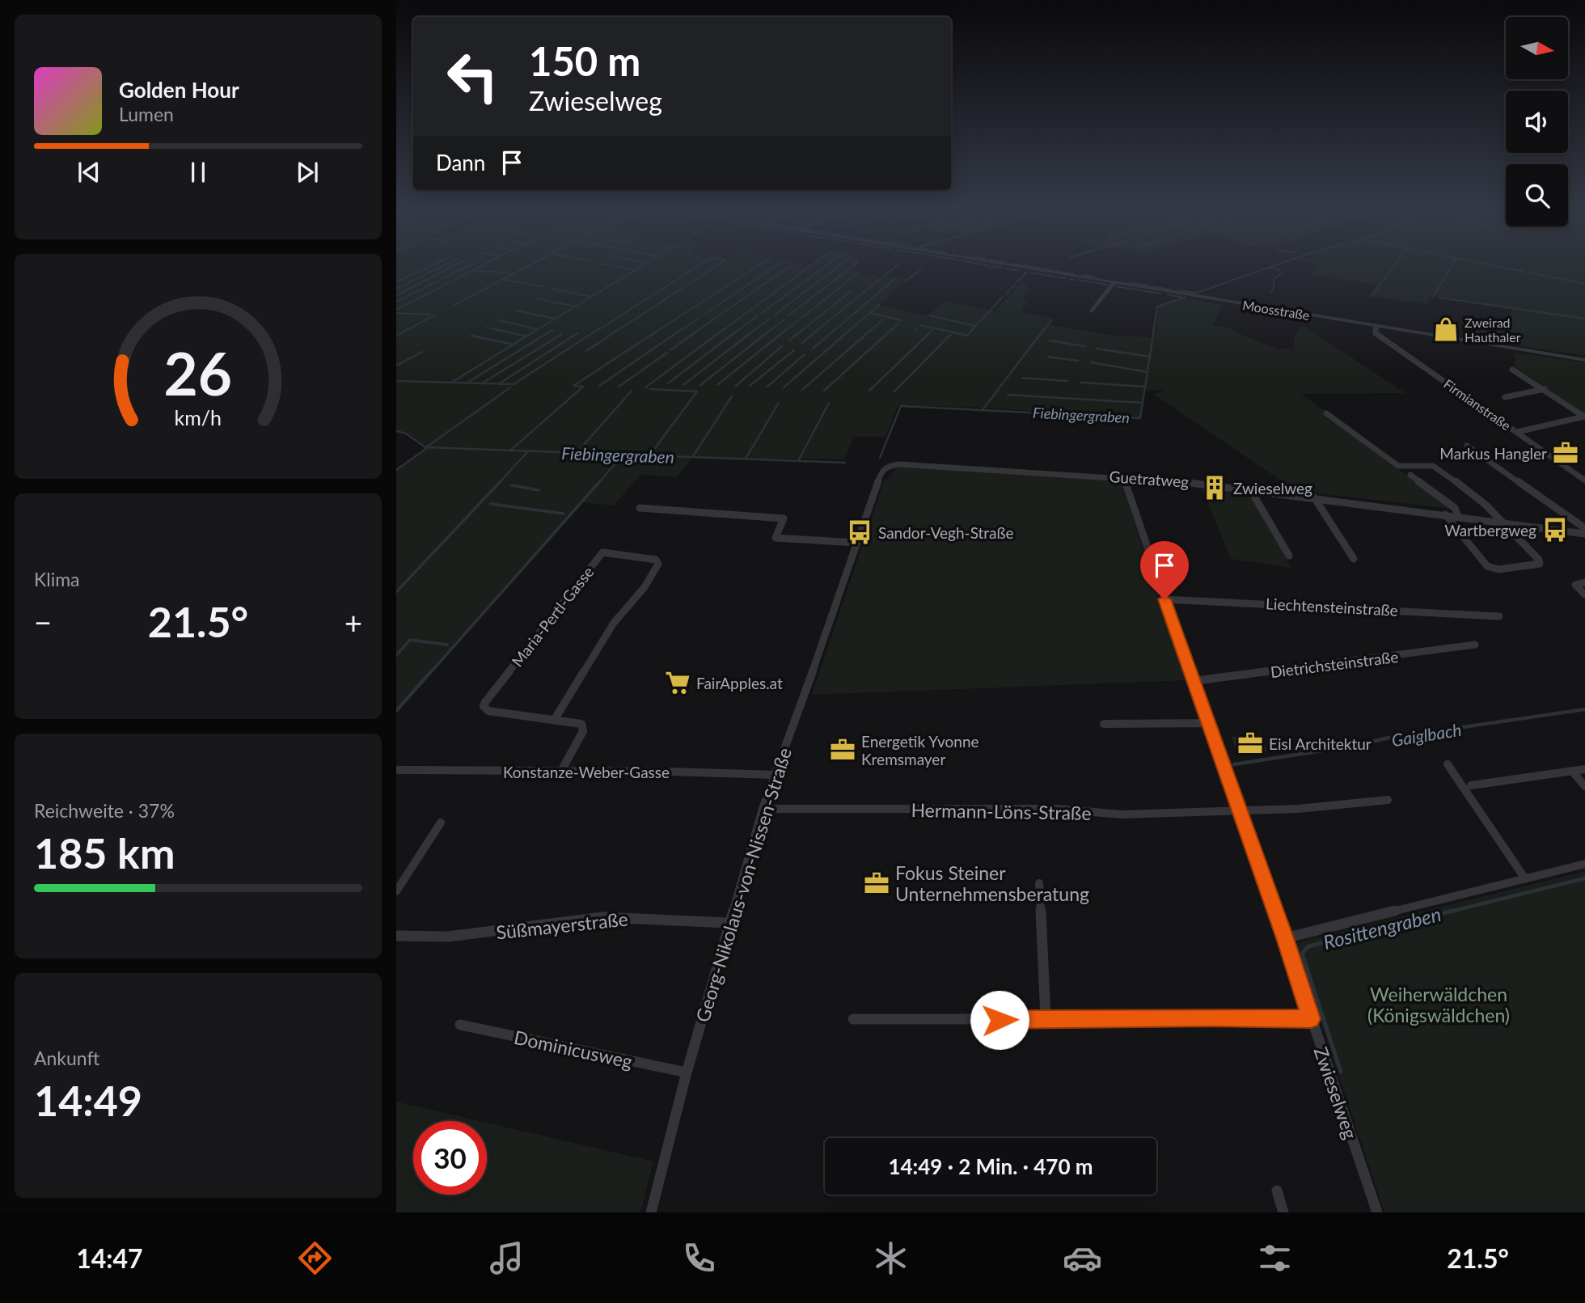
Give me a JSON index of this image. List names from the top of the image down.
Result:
{
  "streets": {
    "street": [
      "Moosstraße",
      "Firmianstraße",
      "Guetratweg",
      "Liechtensteinstraße",
      "Maria-Pertl-Gasse",
      "Dietrichsteinstraße",
      "Konstanze-Weber-Gasse",
      "Hermann-Löns-Straße",
      "Georg-Nikolaus-von-Nissen-Straße",
      "Süßmayerstraße",
      "Dominicusweg",
      "Zwieselweg"
    ]
  },
  "crossings": [
    ["Moosstraße", "Firmianstraße"],
    ["Guetratweg", "Georg-Nikolaus-von-Nissen-Straße"],
    ["Guetratweg", "Zwieselweg"],
    ["Liechtensteinstraße", "Zwieselweg"],
    ["Dietrichsteinstraße", "Zwieselweg"],
    ["Konstanze-Weber-Gasse", "Georg-Nikolaus-von-Nissen-Straße"],
    ["Hermann-Löns-Straße", "Georg-Nikolaus-von-Nissen-Straße"],
    ["Hermann-Löns-Straße", "Zwieselweg"],
    ["Georg-Nikolaus-von-Nissen-Straße", "Süßmayerstraße"],
    ["Georg-Nikolaus-von-Nissen-Straße", "Dominicusweg"]
  ],
  "water": ["Fiebingergraben", "Gaiglbach", "Rosittengraben"],
  "parks": ["Weiherwäldchen (Königswäldchen)"],
  "places": {
    "shop": ["Zweirad Hauthaler"],
    "office": [
      "Markus Hangler",
      "Eisl Architektur",
      "Energetik Yvonne Kremsmayer",
      "Fokus Steiner Unternehmensberatung"
    ],
    "building": ["Zwieselweg"],
    "bus stop": ["Wartbergweg", "Sandor-Vegh-Straße"],
    "supermarket": ["FairApples.at"]
  },
  "north": "right",
  "page": {
    "turn": ["150 m", "Zwieselweg"],
    "song": ["Golden Hour", "Lumen"],
    "then": "Dann",
    "tile": [
      "Klima",
      ["Reichweite · 37%", "185 km"],
      ["Ankunft", "14:49"]
    ],
    "heat": ["−", "21.5°", "+"],
    "limit": "30",
    "trip": "14:49 · 2 Min. · 470 m",
    "tabs": ["14:47", "21.5°"],
    "gauge": ["26", "km/h"]
  }
}
